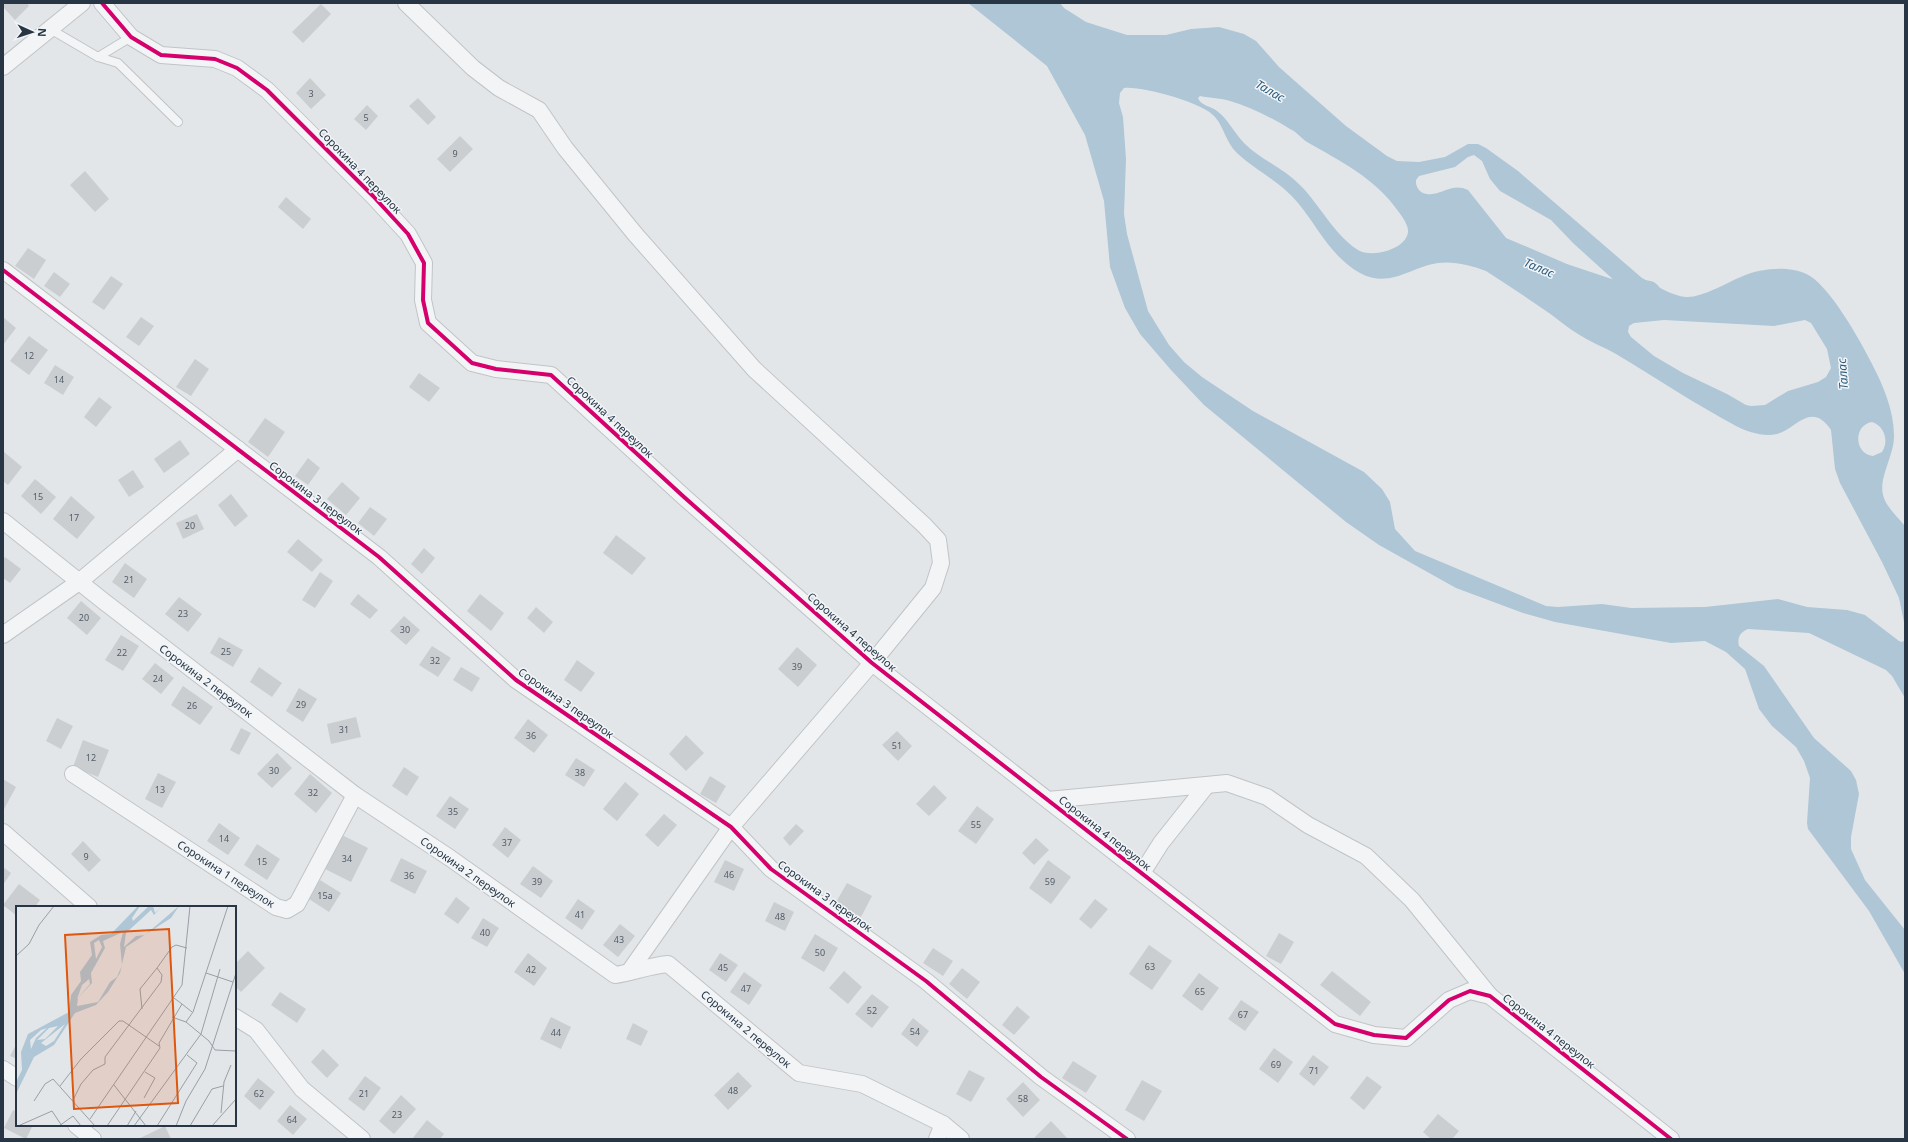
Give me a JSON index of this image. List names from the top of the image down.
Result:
{
  "streets": {
    "street": [
      "Сорокина 4 переулок",
      "Сорокина 3 переулок",
      "Сорокина 2 переулок",
      "Сорокина 1 переулок"
    ]
  },
  "crossings": [
    ["Сорокина 2 переулок", "Сорокина 1 переулок"]
  ],
  "water": ["Талас"],
  "house_numbers": [
    "3",
    "5",
    "9",
    "12",
    "14",
    "15",
    "17",
    "20",
    "21",
    "23",
    "20",
    "30",
    "25",
    "22",
    "32",
    "39",
    "24",
    "29",
    "26",
    "31",
    "36",
    "51",
    "12",
    "30",
    "38",
    "13",
    "32",
    "35",
    "55",
    "14",
    "37",
    "9",
    "34",
    "15",
    "46",
    "36",
    "39",
    "59",
    "15а",
    "41",
    "48",
    "40",
    "43",
    "50",
    "63",
    "45",
    "42",
    "47",
    "65",
    "52",
    "67",
    "54",
    "44",
    "69",
    "71",
    "48",
    "62",
    "21",
    "58",
    "23",
    "64"
  ],
  "north": "right"
}
